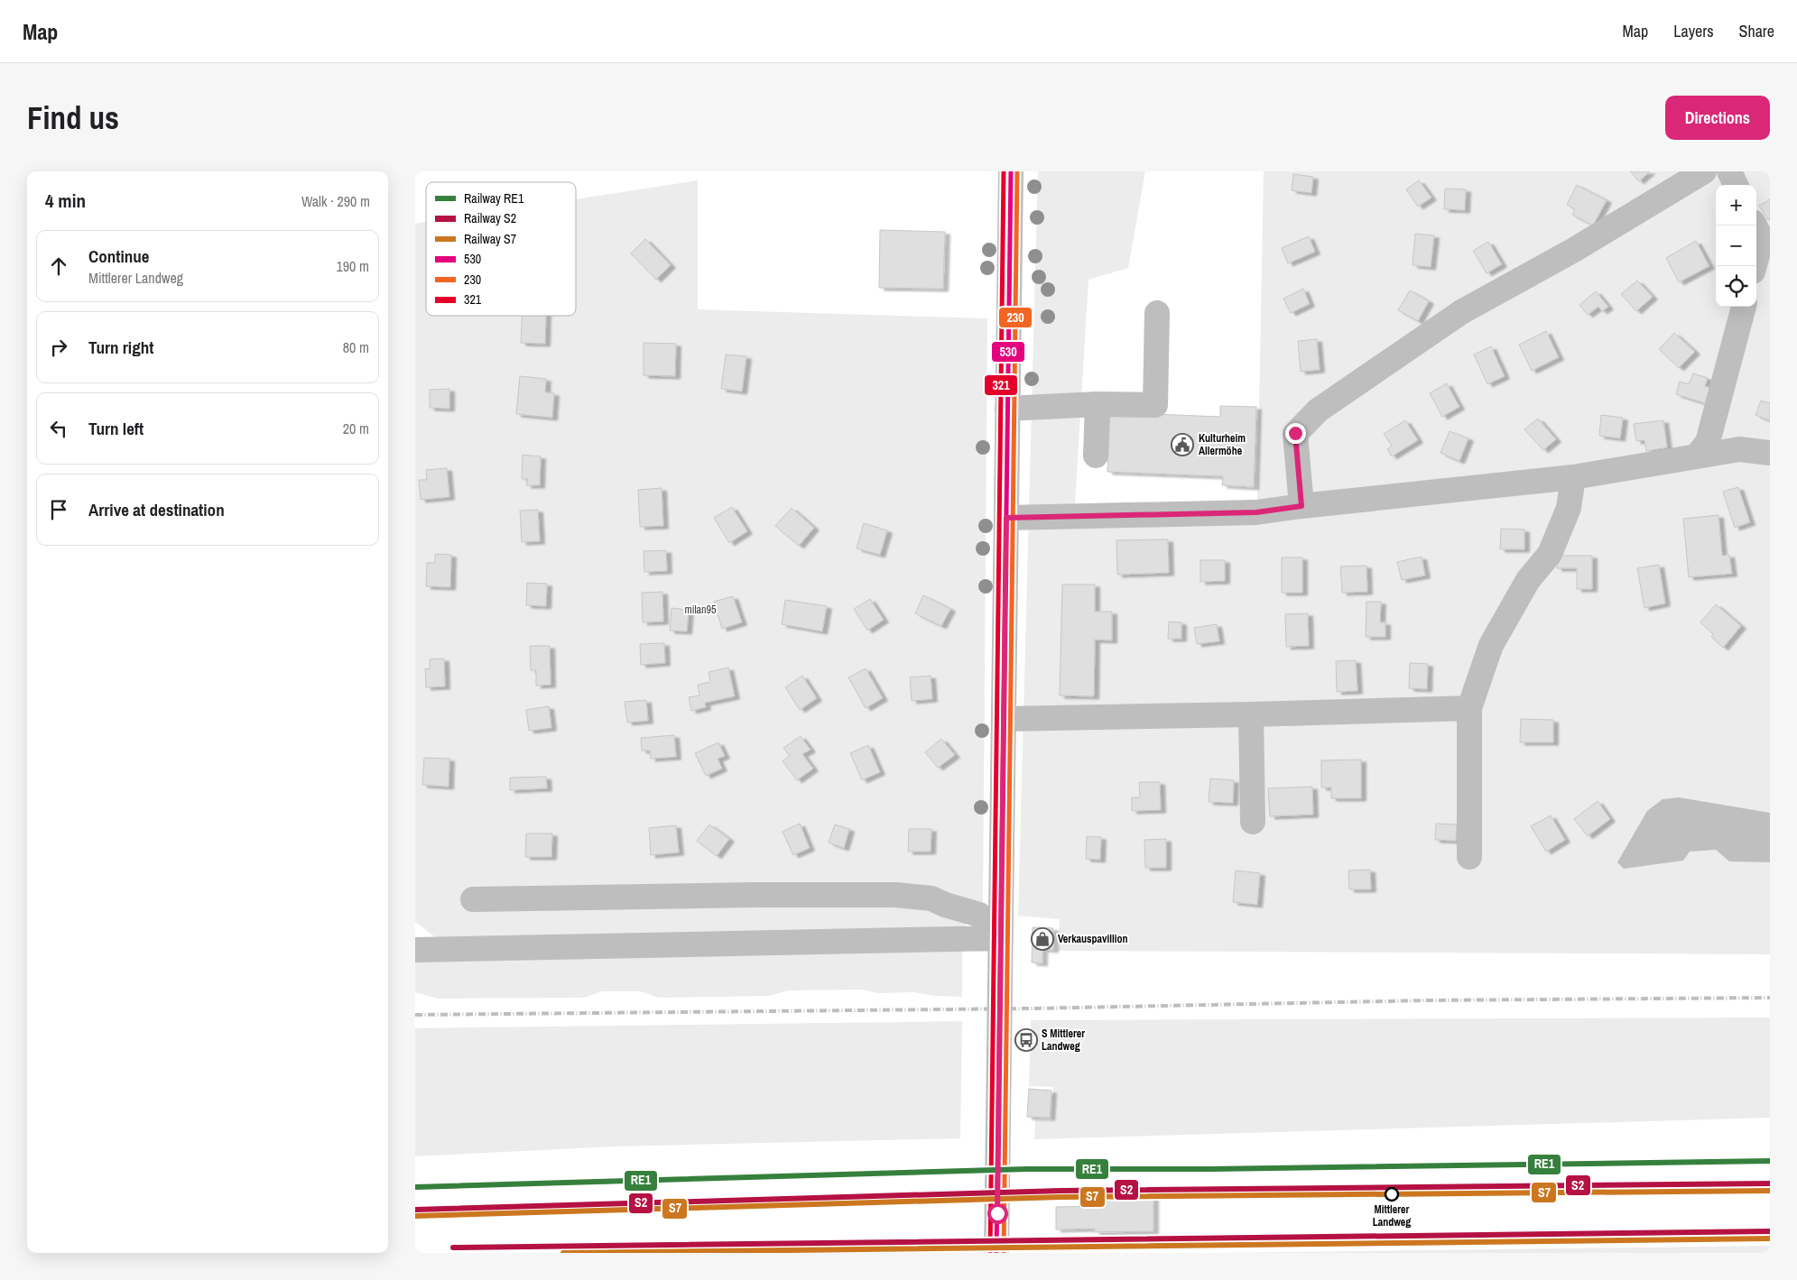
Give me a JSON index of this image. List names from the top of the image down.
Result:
{
  "parks": ["milan95"],
  "places": {
    "public building": ["Kulturheim Allermöhe"],
    "shop": ["Verkauspavillion"],
    "bus stop": ["S Mittlerer Landweg"],
    "other": ["Mittlerer Landweg"]
  },
  "lines": [
    "transit line 530",
    "transit line 230",
    "transit line 321",
    "rail line RE1",
    "rail line S2",
    "rail line S7"
  ],
  "legend": [
    "Railway RE1",
    "Railway S2",
    "Railway S7",
    "530",
    "230",
    "321"
  ],
  "page": {
    "header": "Map",
    "nav": ["Map", "Layers", "Share"],
    "buttons": "Directions",
    "title": "Find us",
    "heading": ["4 min", "Walk · 290 m"],
    "map_buttons": ["+", "−"],
    "list": [
      ["Continue", "Mittlerer Landweg", "190 m"],
      ["Turn right", "80 m"],
      ["Turn left", "20 m"],
      "Arrive at destination"
    ]
  }
}
